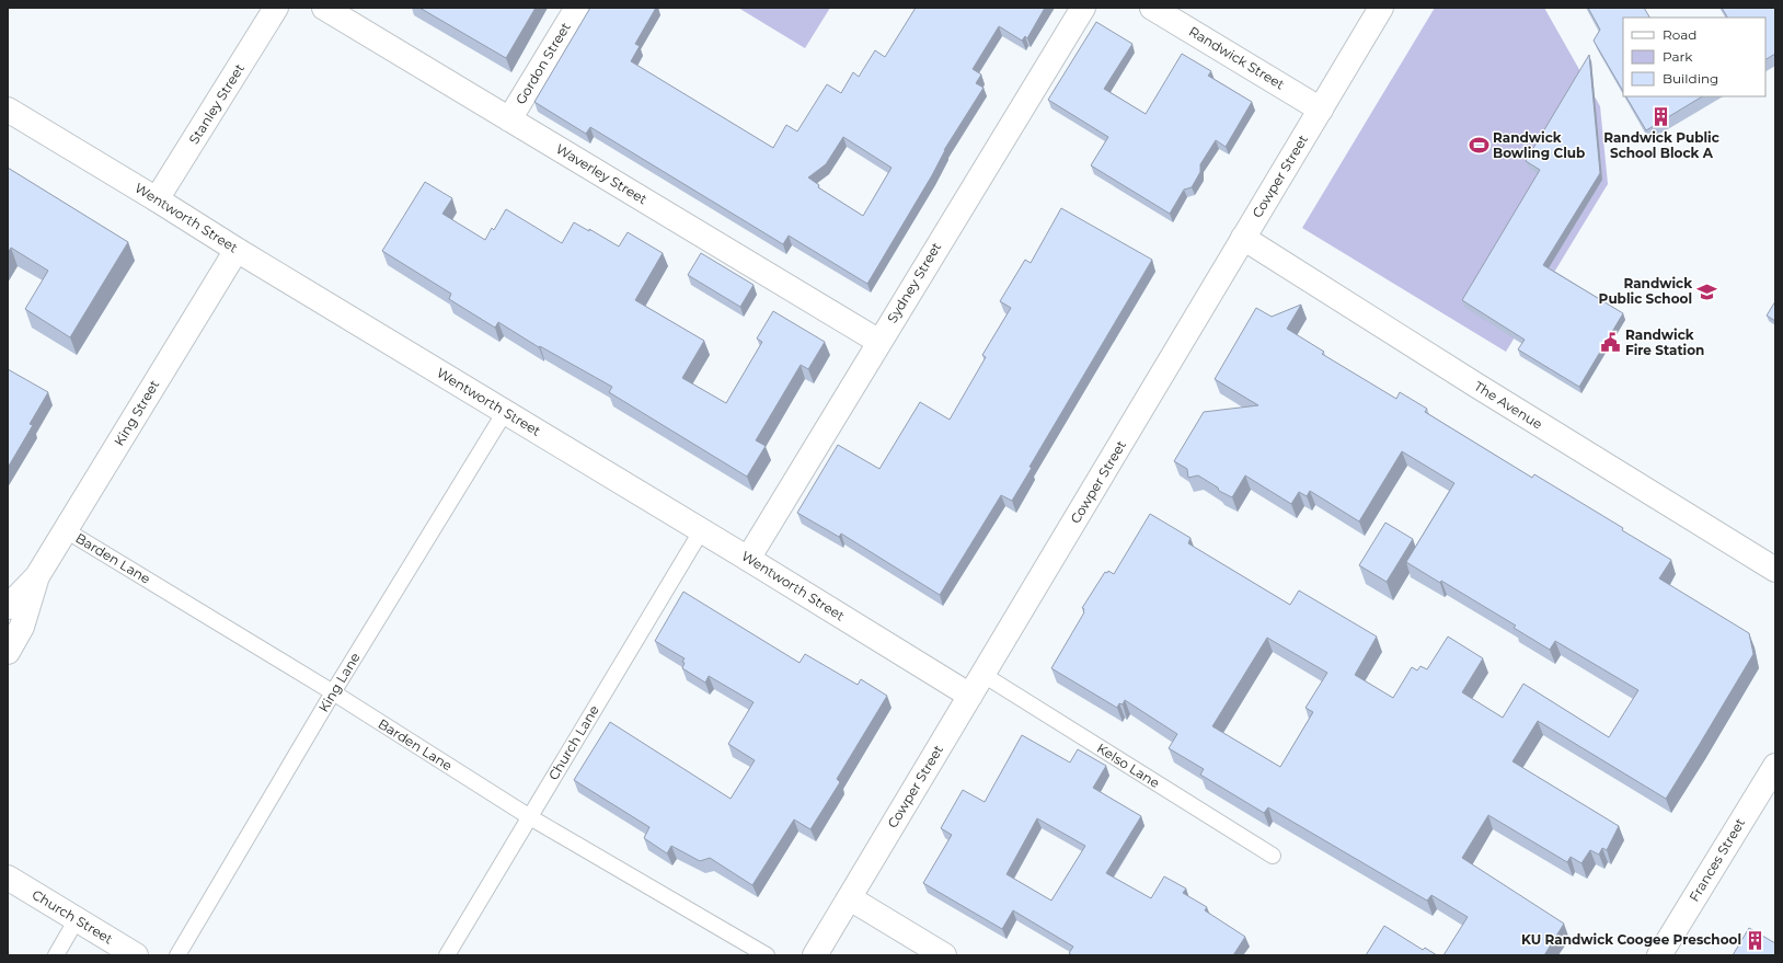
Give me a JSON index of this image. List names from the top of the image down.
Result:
{
  "streets": {
    "street": [
      "Randwick Street",
      "Gordon Street",
      "Stanley Street",
      "Waverley Street",
      "Cowper Street",
      "Wentworth Street",
      "Sydney Street",
      "The Avenue",
      "King Street",
      "Frances Street",
      "Church Street"
    ],
    "lane": [
      "Barden Lane",
      "King Lane",
      "Church Lane",
      "Kelso Lane"
    ]
  },
  "crossings": [
    ["Randwick Street", "Cowper Street"],
    ["Gordon Street", "Waverley Street"],
    ["Stanley Street", "Wentworth Street"],
    ["Waverley Street", "Sydney Street"],
    ["Cowper Street", "Wentworth Street"],
    ["Cowper Street", "The Avenue"],
    ["Cowper Street", "Kelso Lane"],
    ["Wentworth Street", "Sydney Street"],
    ["Wentworth Street", "King Street"],
    ["Wentworth Street", "King Lane"],
    ["Wentworth Street", "Church Lane"],
    ["King Street", "Barden Lane"],
    ["Barden Lane", "King Lane"],
    ["Barden Lane", "Church Lane"]
  ],
  "places": {
    "building": ["Randwick Public School Block A", "KU Randwick Coogee Preschool"],
    "sports": ["Randwick Bowling Club"],
    "school or university": ["Randwick Public School"],
    "public building": ["Randwick Fire Station"]
  },
  "legend": ["Road", "Park", "Building"]
}
